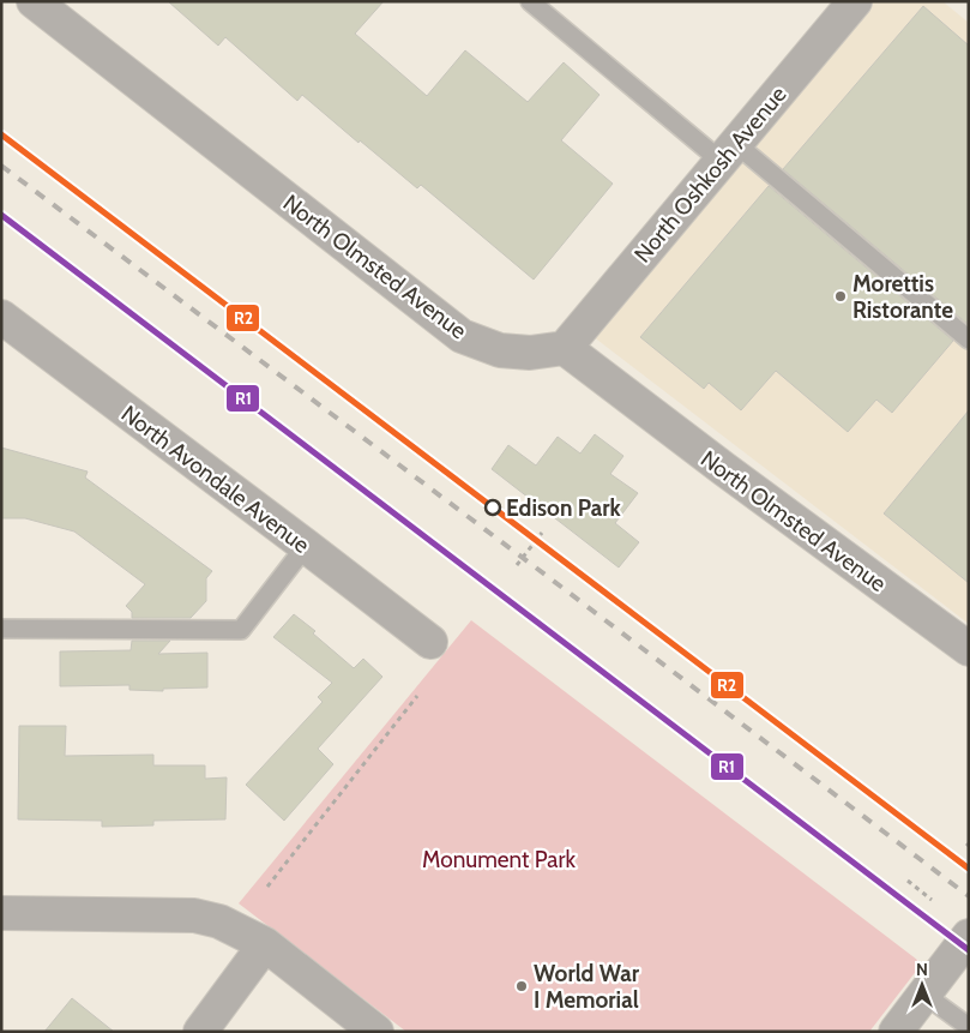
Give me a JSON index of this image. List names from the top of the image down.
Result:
{
  "streets": {
    "street": ["North Oshkosh Avenue", "North Olmsted Avenue", "North Avondale Avenue"]
  },
  "crossings": [
    ["North Oshkosh Avenue", "North Olmsted Avenue"]
  ],
  "parks": ["Monument Park"],
  "places": ["Morettis Ristorante", "Edison Park", "World War I Memorial"],
  "lines": ["transit line R2", "transit line R1"],
  "north": "top"
}
